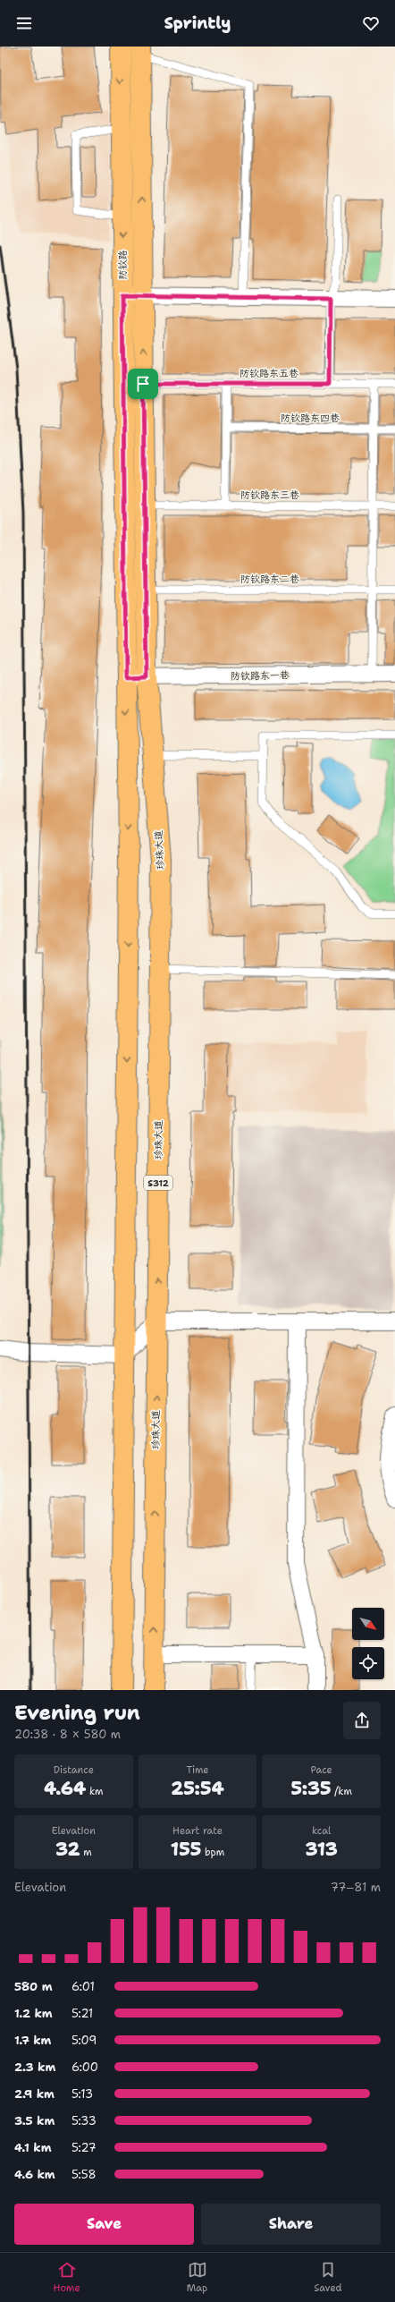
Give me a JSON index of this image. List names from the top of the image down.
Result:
{
  "streets": {
    "main road": ["防钦路", "珍珠大道", "S312"],
    "street": ["防钦路东一巷"],
    "lane": [
      "防钦路东五巷",
      "防钦路东四巷",
      "防钦路东三巷",
      "防钦路东二巷"
    ]
  },
  "crossings": [
    ["防钦路", "防钦路东五巷"],
    ["防钦路", "防钦路东三巷"],
    ["防钦路", "防钦路东二巷"],
    ["防钦路", "防钦路东一巷"],
    ["防钦路", "珍珠大道"],
    ["防钦路东一巷", "珍珠大道"]
  ],
  "north": "bottom right",
  "page": {
    "header": "Sprintly",
    "heading": ["Evening run", "20:38 · 8 × 580 m"],
    "stats": [
      ["Distance", "4.64 km"],
      ["Time", "25:54"],
      ["Pace", "5:35 /km"],
      ["Elevation", "32 m"],
      ["Heart rate", "155 bpm"],
      ["kcal", "313"]
    ],
    "chart": ["Elevation", "77–81 m"],
    "list": [
      {
        "name": "580 m",
        "note": "6:01"
      },
      {
        "name": "1.2 km",
        "note": "5:21"
      },
      {
        "name": "1.7 km",
        "note": "5:09"
      },
      {
        "name": "2.3 km",
        "note": "6:00"
      },
      {
        "name": "2.9 km",
        "note": "5:13"
      },
      {
        "name": "3.5 km",
        "note": "5:33"
      },
      {
        "name": "4.1 km",
        "note": "5:27"
      },
      {
        "name": "4.6 km",
        "note": "5:58"
      }
    ],
    "buttons": ["Save", "Share"],
    "tabs": ["Home", "Map", "Saved"]
  }
}
